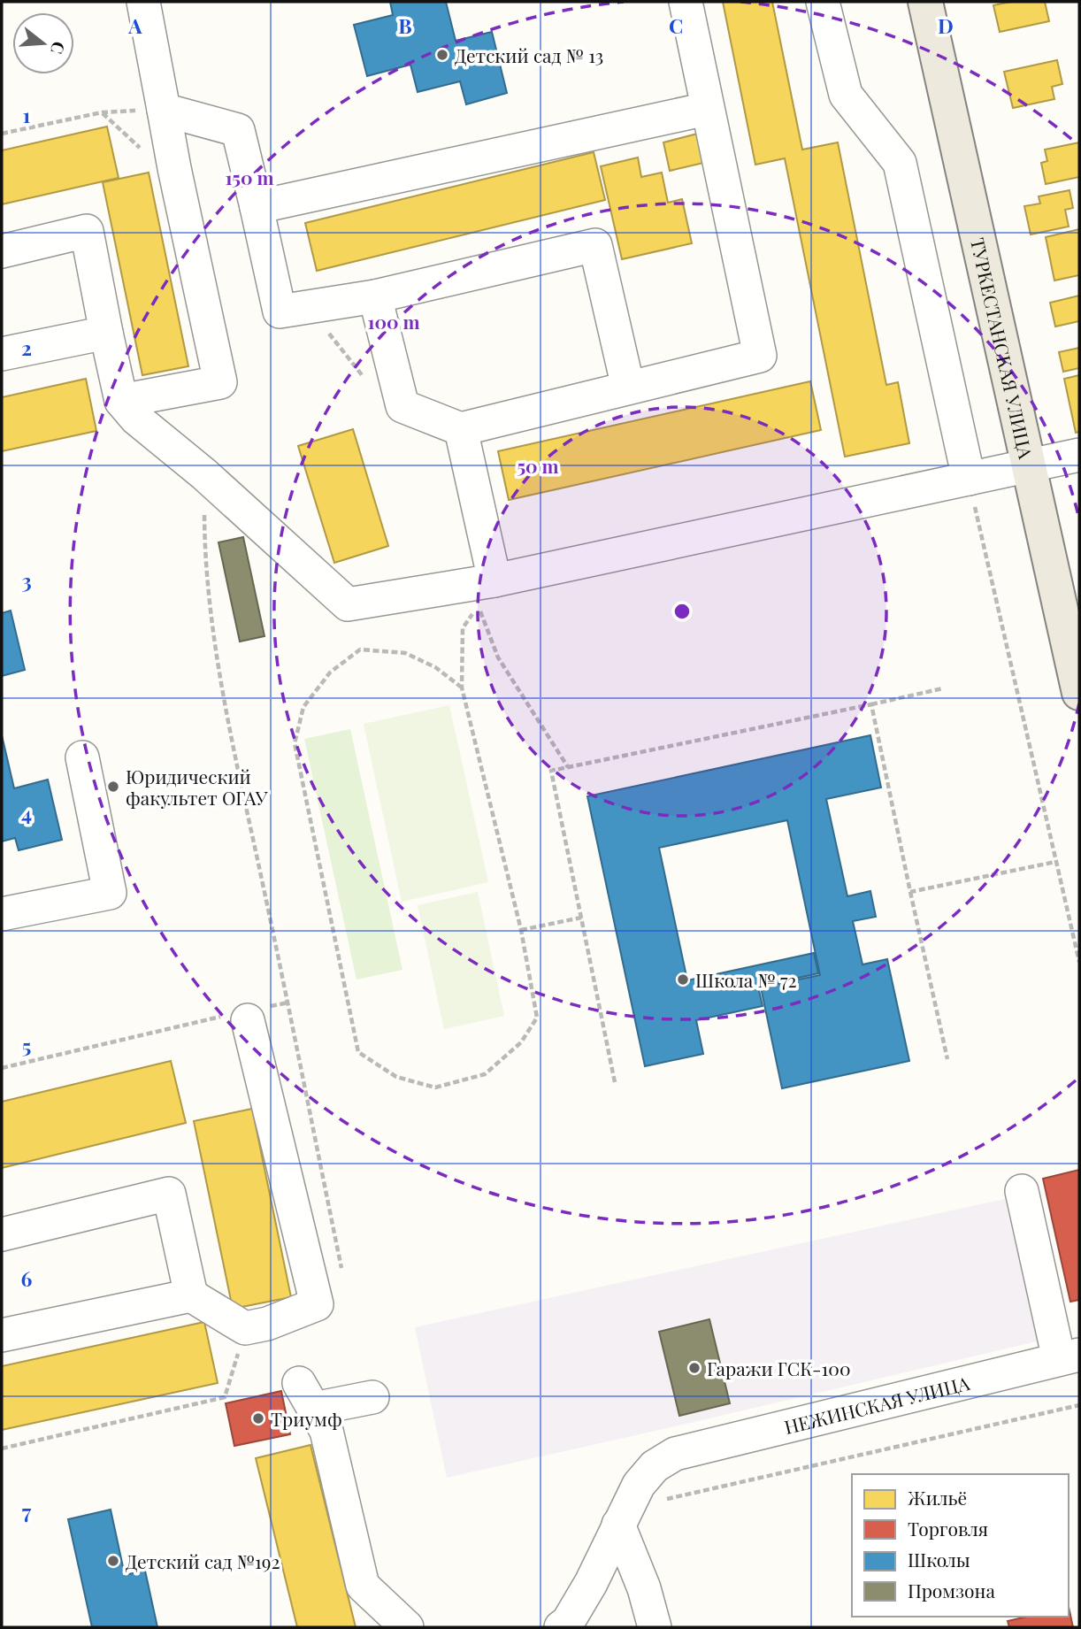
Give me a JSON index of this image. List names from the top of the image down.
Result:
{
  "streets": {
    "main road": ["ТУРКЕСТАНСКАЯ УЛИЦА"],
    "street": ["НЕЖИНСКАЯ УЛИЦА"]
  },
  "places": [
    "Детский сад № 13",
    "Юридический факультет ОГАУ",
    "Школа № 72",
    "Гаражи ГСК-100",
    "Триумф",
    "Детский сад №192"
  ],
  "legend": [
    "Жильё",
    "Торговля",
    "Школы",
    "Промзона"
  ],
  "north": "right",
  "grid": {
    "columns": [
      "A",
      "B",
      "C",
      "D"
    ],
    "rows": [
      "1",
      "2",
      "3",
      "4",
      "5",
      "6",
      "7"
    ]
  },
  "rings": ["150 m", "100 m", "50 m"]
}
